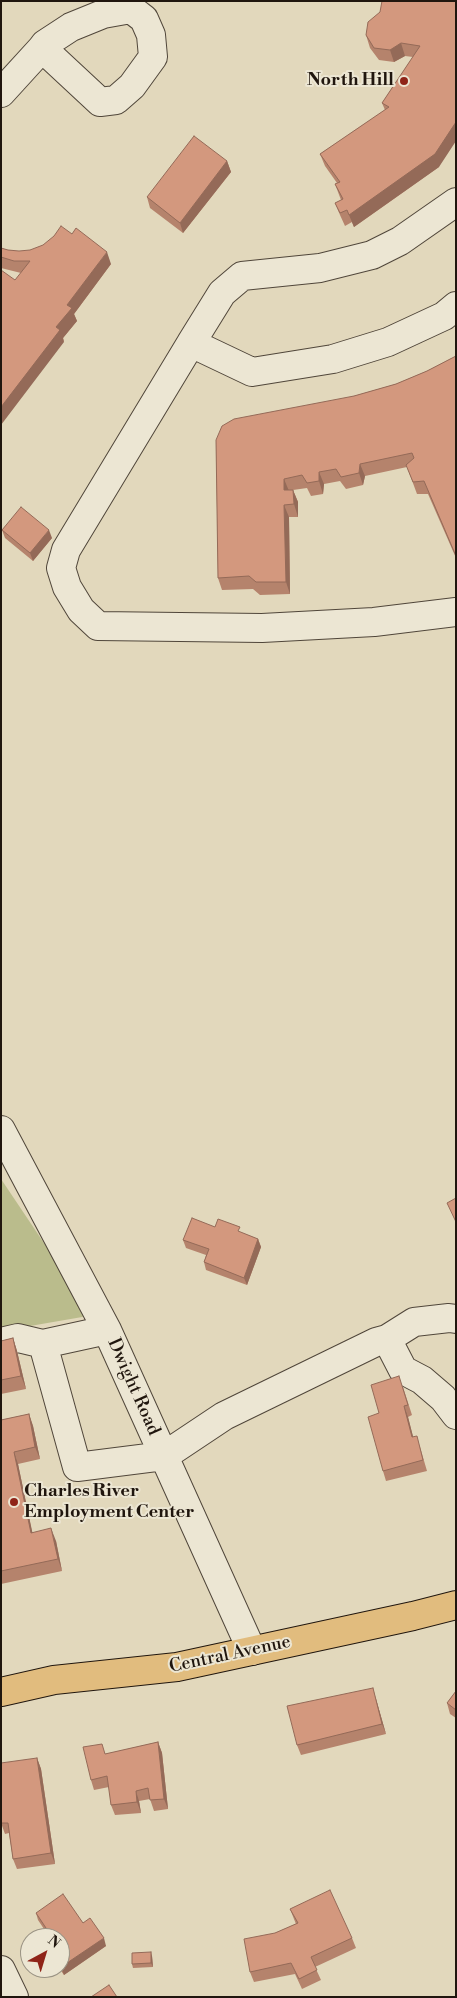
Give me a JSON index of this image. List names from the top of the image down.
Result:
{
  "streets": {
    "main road": ["Central Avenue"],
    "street": ["Dwight Road"]
  },
  "crossings": [
    ["Dwight Road", "Central Avenue"]
  ],
  "places": ["North Hill", "Charles River Employment Center"],
  "north": "top right"
}
